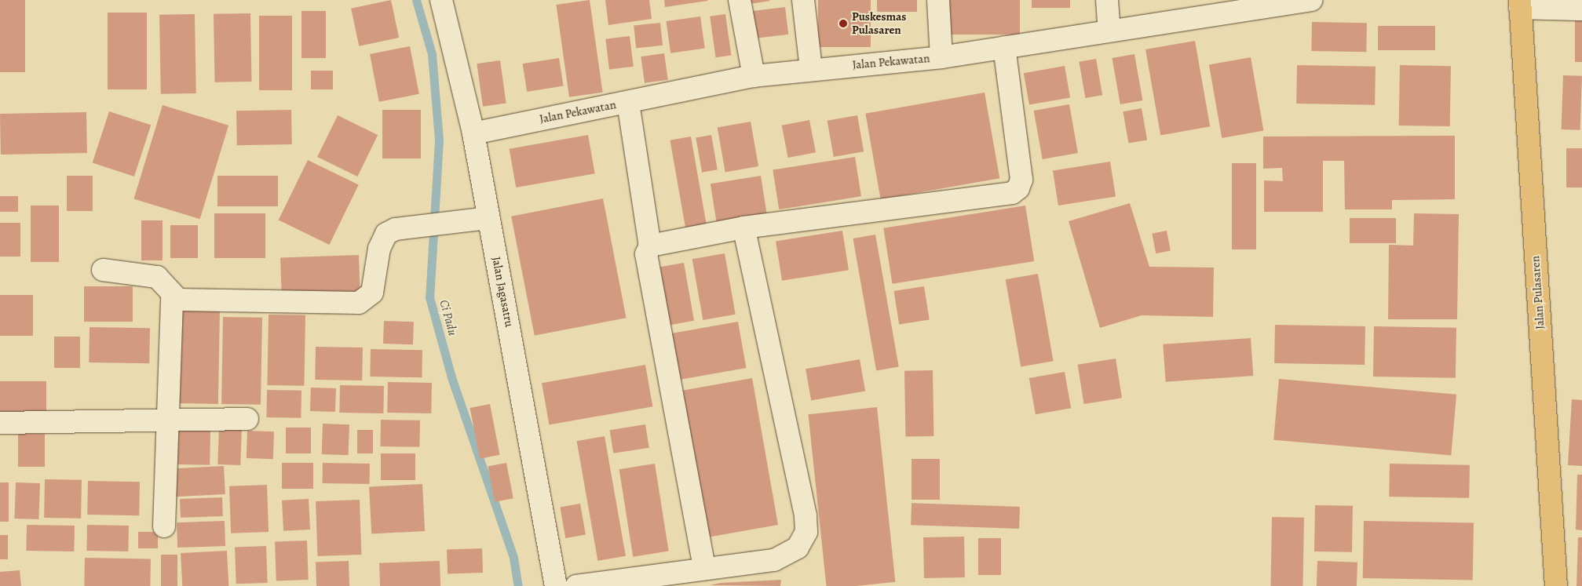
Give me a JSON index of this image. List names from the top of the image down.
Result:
{
  "streets": {
    "main road": ["Jalan Pulasaren"],
    "street": ["Jalan Pekawatan", "Jalan Jagasatru"]
  },
  "crossings": [
    ["Jalan Pekawatan", "Jalan Jagasatru"]
  ],
  "water": ["Ci Padu"],
  "places": ["Puskesmas Pulasaren"]
}
